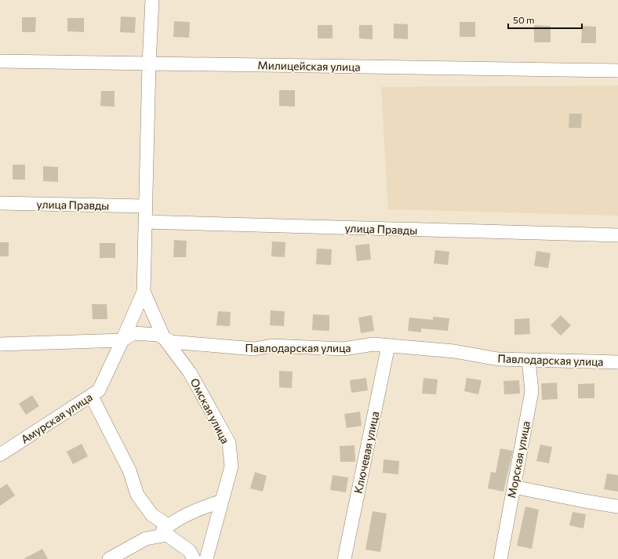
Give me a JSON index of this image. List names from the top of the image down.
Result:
{
  "streets": {
    "street": [
      "Милицейская улица",
      "улица Правды",
      "Павлодарская улица",
      "Омская улица",
      "Амурская улица",
      "Ключевая улица",
      "Морская улица"
    ]
  },
  "crossings": [
    ["Павлодарская улица", "Омская улица"],
    ["Павлодарская улица", "Амурская улица"],
    ["Павлодарская улица", "Ключевая улица"],
    ["Павлодарская улица", "Морская улица"],
    ["Омская улица", "Амурская улица"]
  ],
  "scale_bar": "50 m"
}
